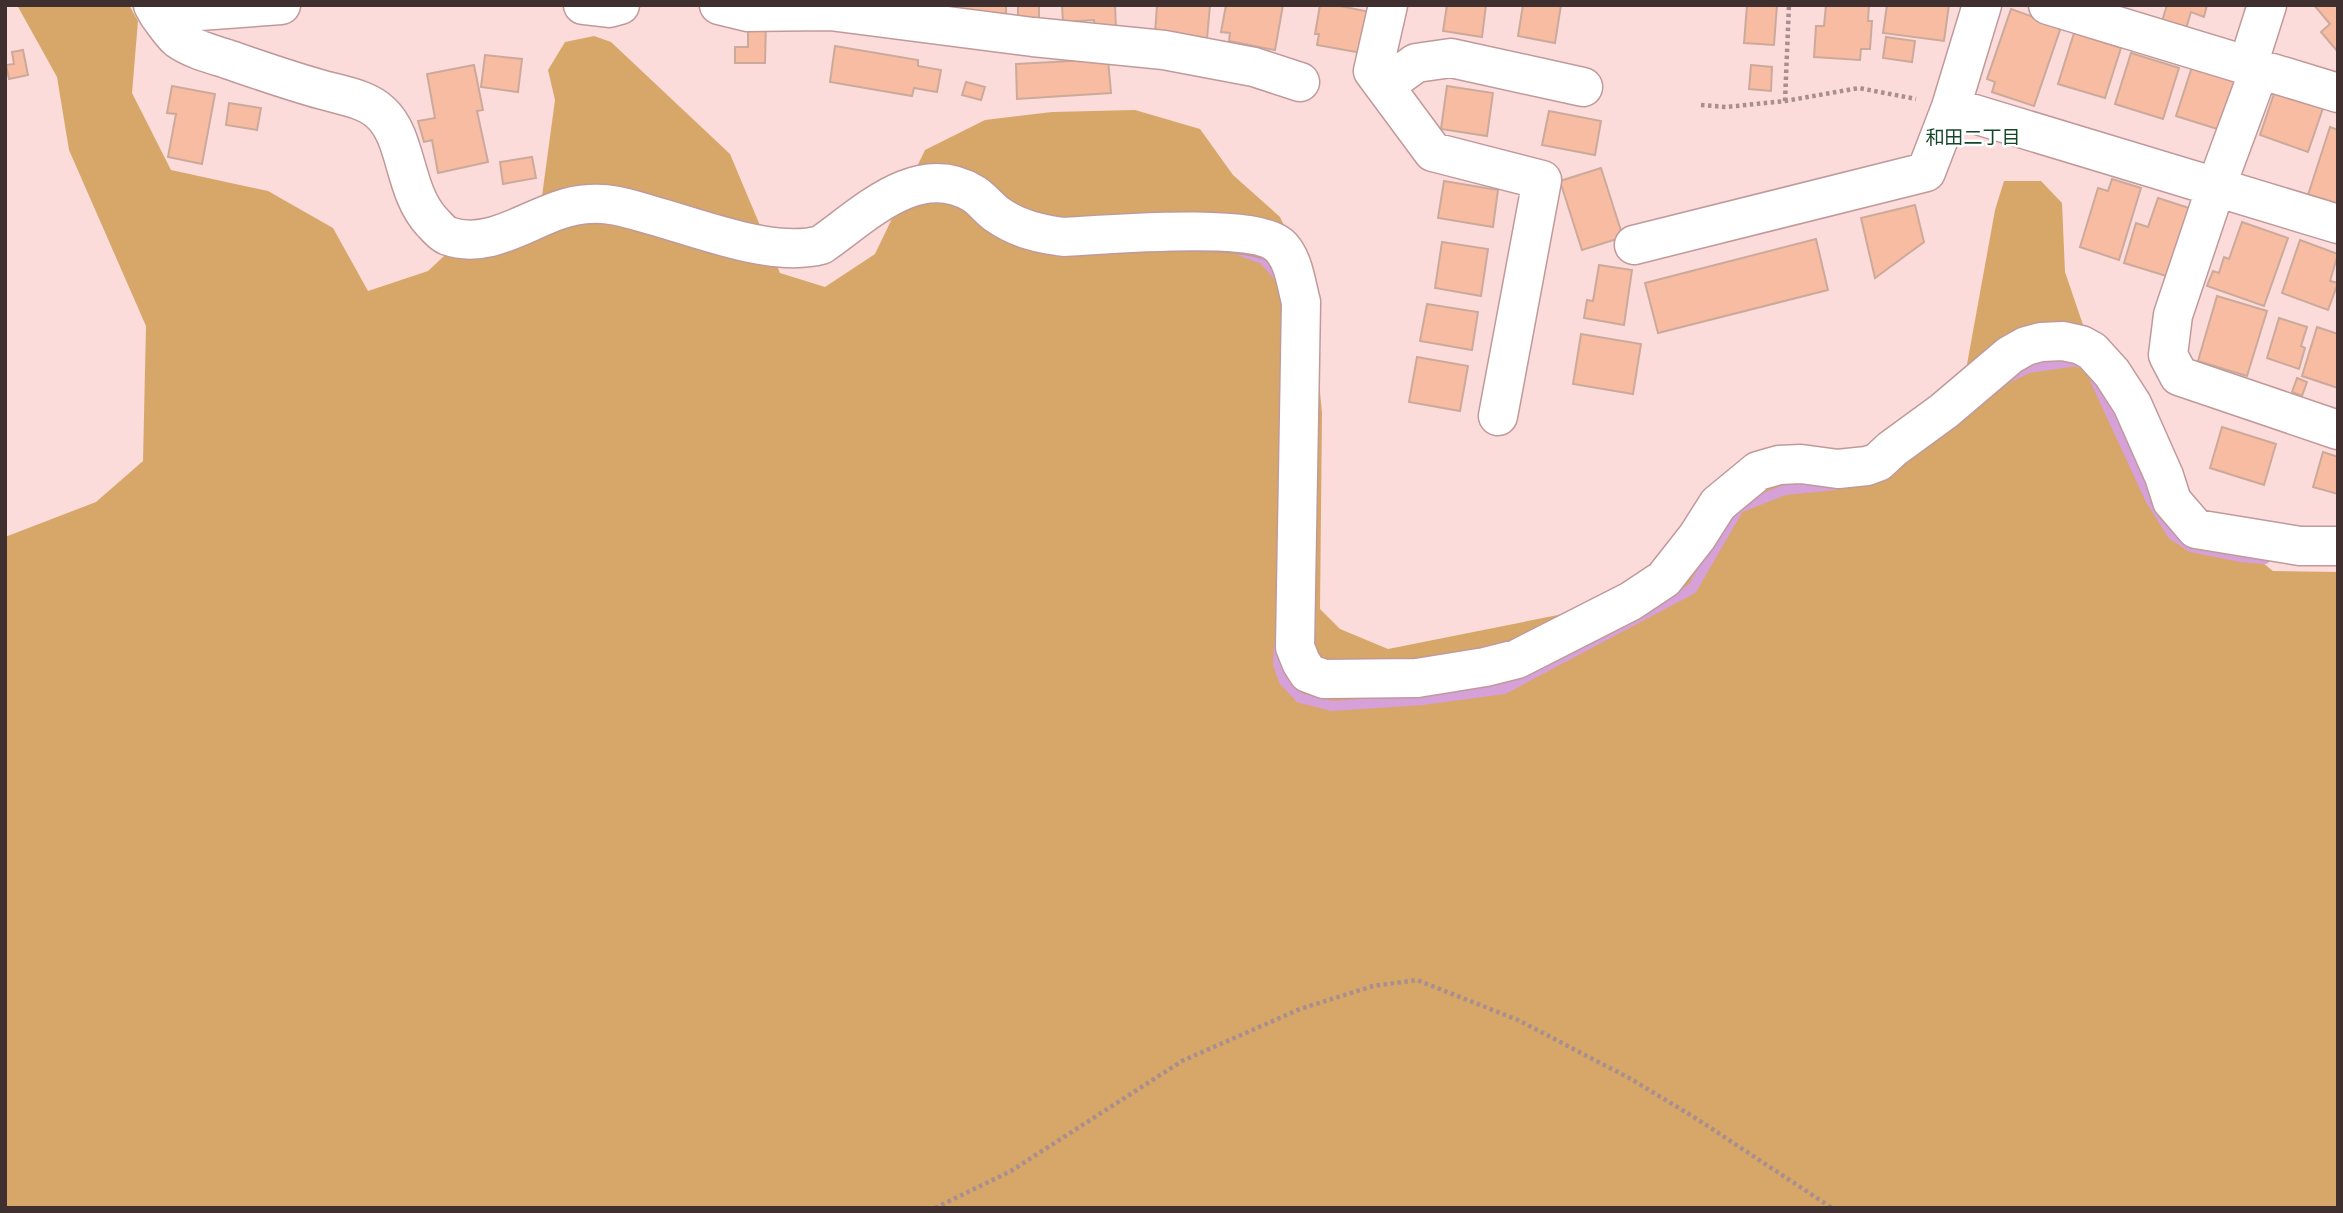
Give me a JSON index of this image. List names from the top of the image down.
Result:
{
  "districts": ["和田二丁目"]
}
